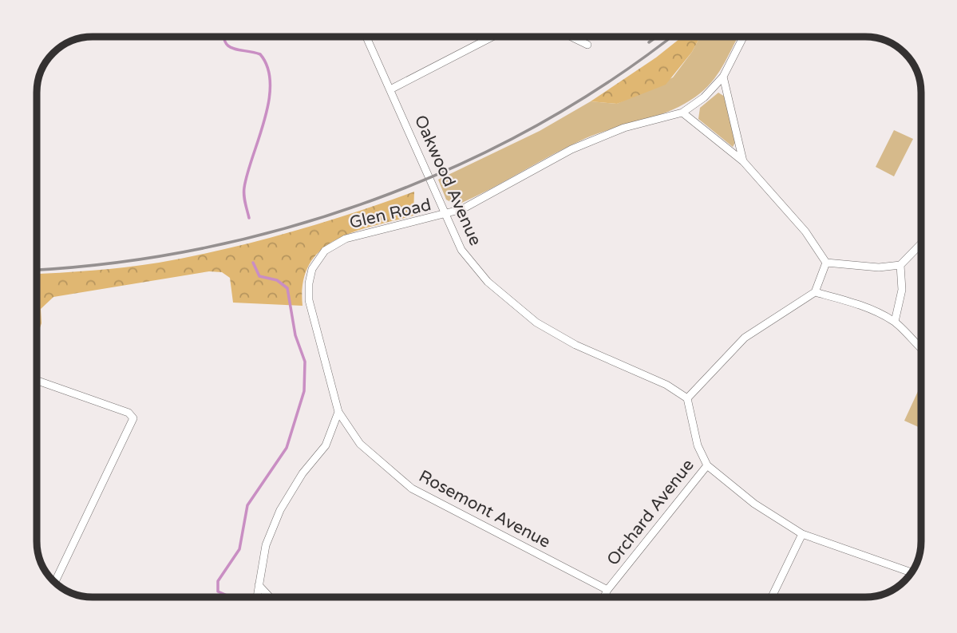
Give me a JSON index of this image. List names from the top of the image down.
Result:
{
  "streets": {
    "street": [
      "Oakwood Avenue",
      "Glen Road",
      "Rosemont Avenue",
      "Orchard Avenue"
    ]
  },
  "crossings": [
    ["Oakwood Avenue", "Glen Road"],
    ["Oakwood Avenue", "Orchard Avenue"],
    ["Glen Road", "Rosemont Avenue"],
    ["Rosemont Avenue", "Orchard Avenue"]
  ]
}
